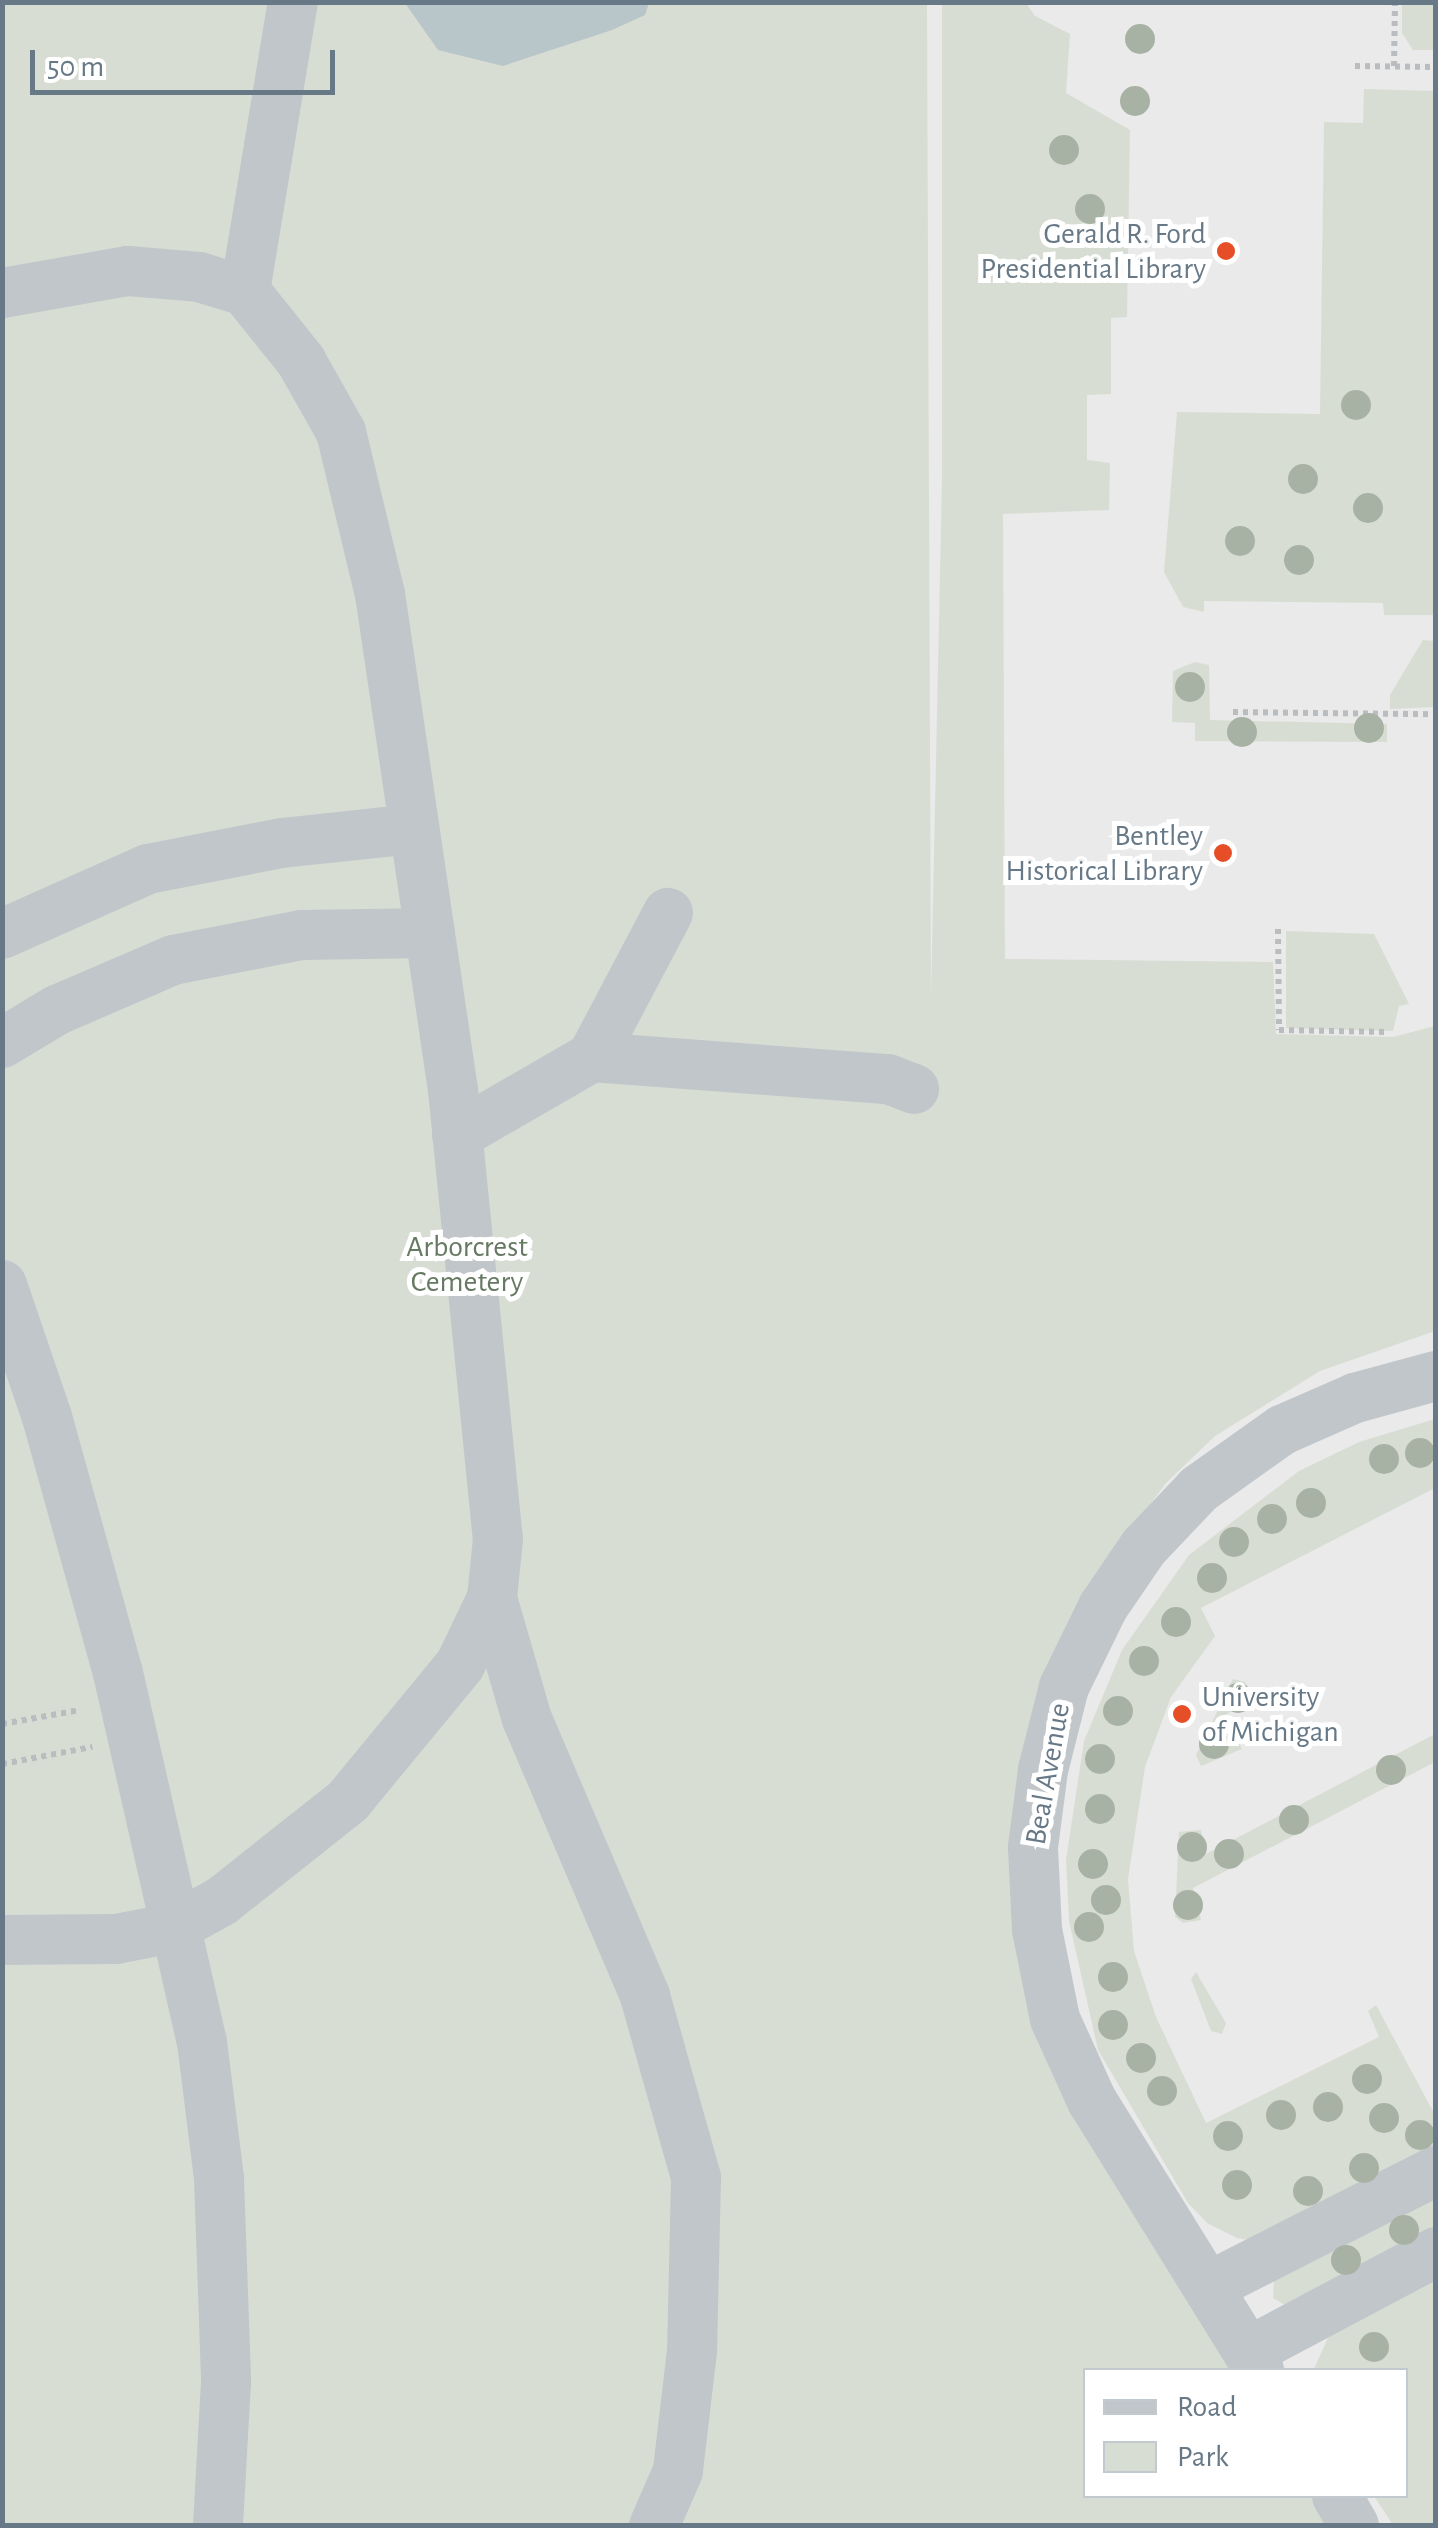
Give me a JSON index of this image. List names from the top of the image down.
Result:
{
  "streets": {
    "street": ["Beal Avenue"]
  },
  "parks": ["Arborcrest Cemetery"],
  "places": ["Gerald R. Ford Presidential Library", "Bentley Historical Library", "University of Michigan"],
  "legend": ["Road", "Park"],
  "scale_bar": "50 m"
}
